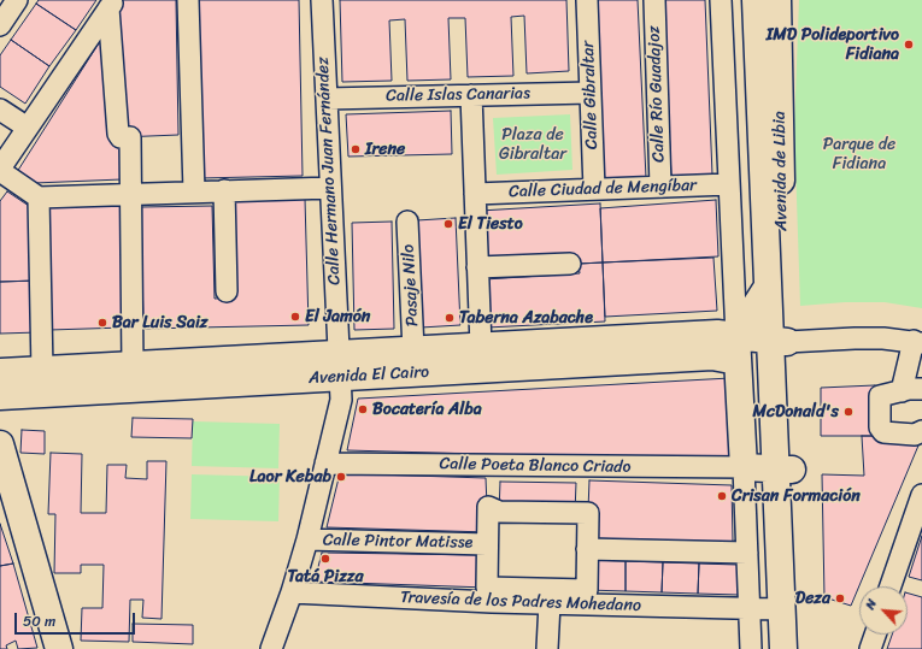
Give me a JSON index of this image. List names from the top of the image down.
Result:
{
  "streets": {
    "main road": ["Avenida de Libia", "Avenida El Cairo"],
    "street": [
      "Calle Río Guadajoz",
      "Calle Islas Canarias",
      "Calle Gibraltar",
      "Calle Hermano Juan Fernández",
      "Calle Ciudad de Mengíbar",
      "Pasaje Nilo",
      "Calle Poeta Blanco Criado",
      "Calle Pintor Matisse",
      "Travesía de los Padres Mohedano"
    ]
  },
  "crossings": [
    ["Calle Río Guadajoz", "Calle Ciudad de Mengíbar"],
    ["Calle Islas Canarias", "Calle Gibraltar"],
    ["Calle Islas Canarias", "Calle Hermano Juan Fernández"],
    ["Calle Gibraltar", "Calle Ciudad de Mengíbar"],
    ["Calle Hermano Juan Fernández", "Avenida El Cairo"],
    ["Calle Hermano Juan Fernández", "Calle Poeta Blanco Criado"],
    ["Calle Hermano Juan Fernández", "Calle Pintor Matisse"],
    ["Calle Hermano Juan Fernández", "Travesía de los Padres Mohedano"],
    ["Pasaje Nilo", "Avenida El Cairo"]
  ],
  "parks": ["Plaza de Gibraltar", "Parque de Fidiana"],
  "places": [
    "IMD Polideportivo Fidiana",
    "Irene",
    "El Tiesto",
    "El Jamón",
    "Taberna Azabache",
    "Bar Luis Saiz",
    "Bocatería Alba",
    "McDonald's",
    "Laor Kebab",
    "Crisan Formación",
    "Tatá Pizza",
    "Deza"
  ],
  "scale_bar": "50 m",
  "north": "top left"
}
